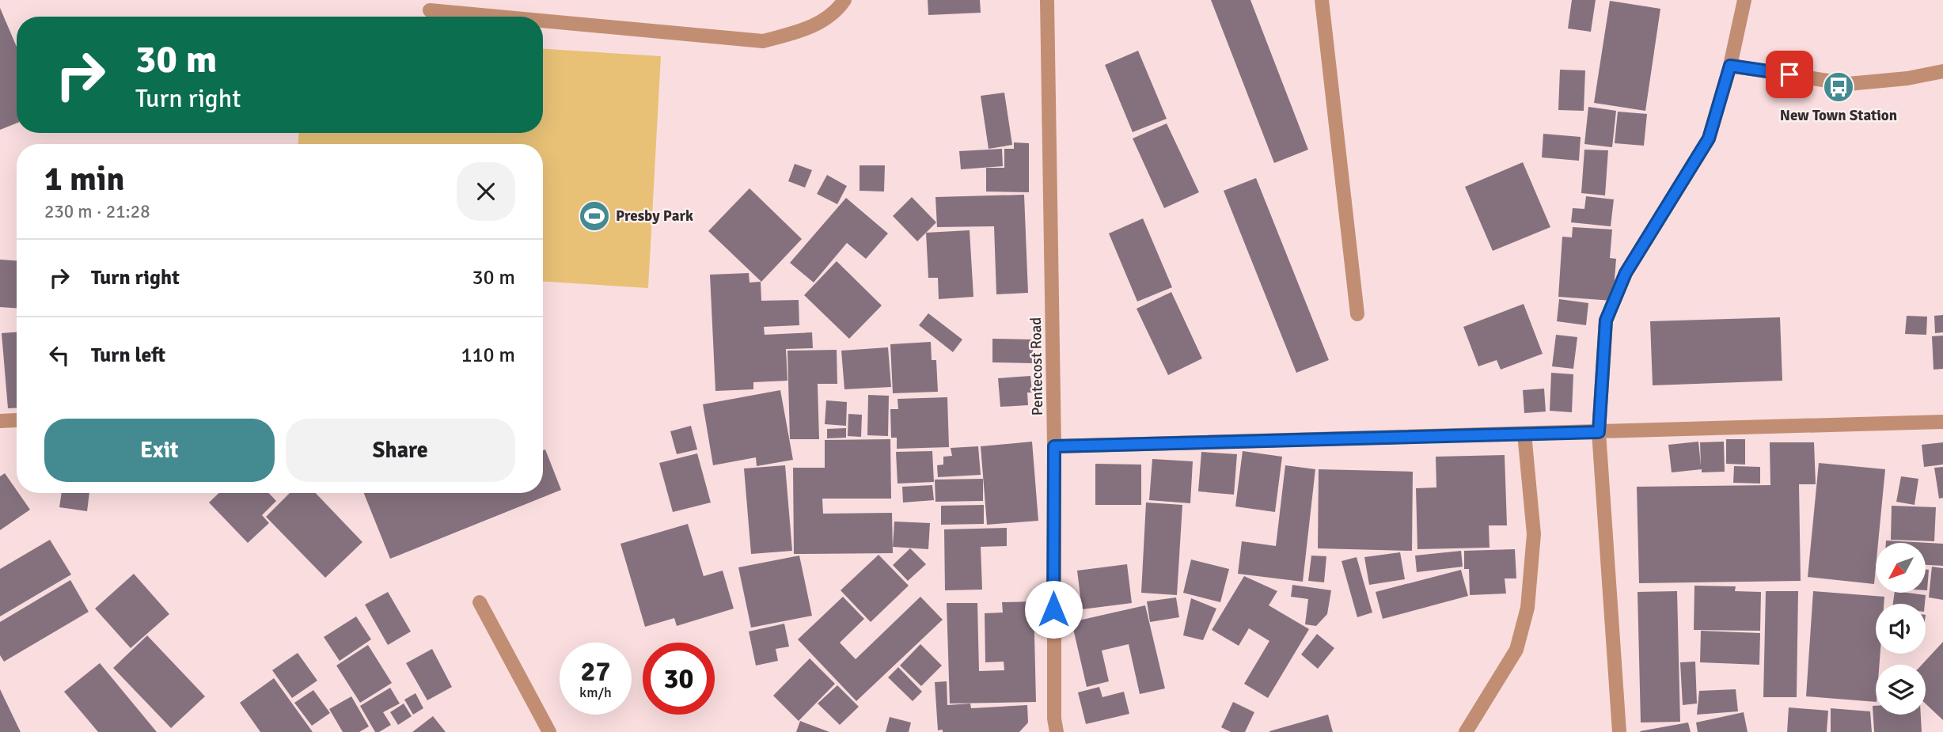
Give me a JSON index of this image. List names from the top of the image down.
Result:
{
  "streets": {
    "street": ["Pentecost Road"]
  },
  "places": {
    "bus stop": ["New Town Station"],
    "sports": ["Presby Park"]
  },
  "north": "bottom left",
  "page": {
    "turn": ["30 m", "Turn right"],
    "heading": ["1 min", "230 m · 21:28"],
    "list": [
      {
        "name": "Turn right",
        "value": "30 m"
      },
      {
        "name": "Turn left",
        "value": "110 m"
      }
    ],
    "buttons": ["Exit", "Share"],
    "speed": "27 km/h",
    "limit": "30"
  }
}
